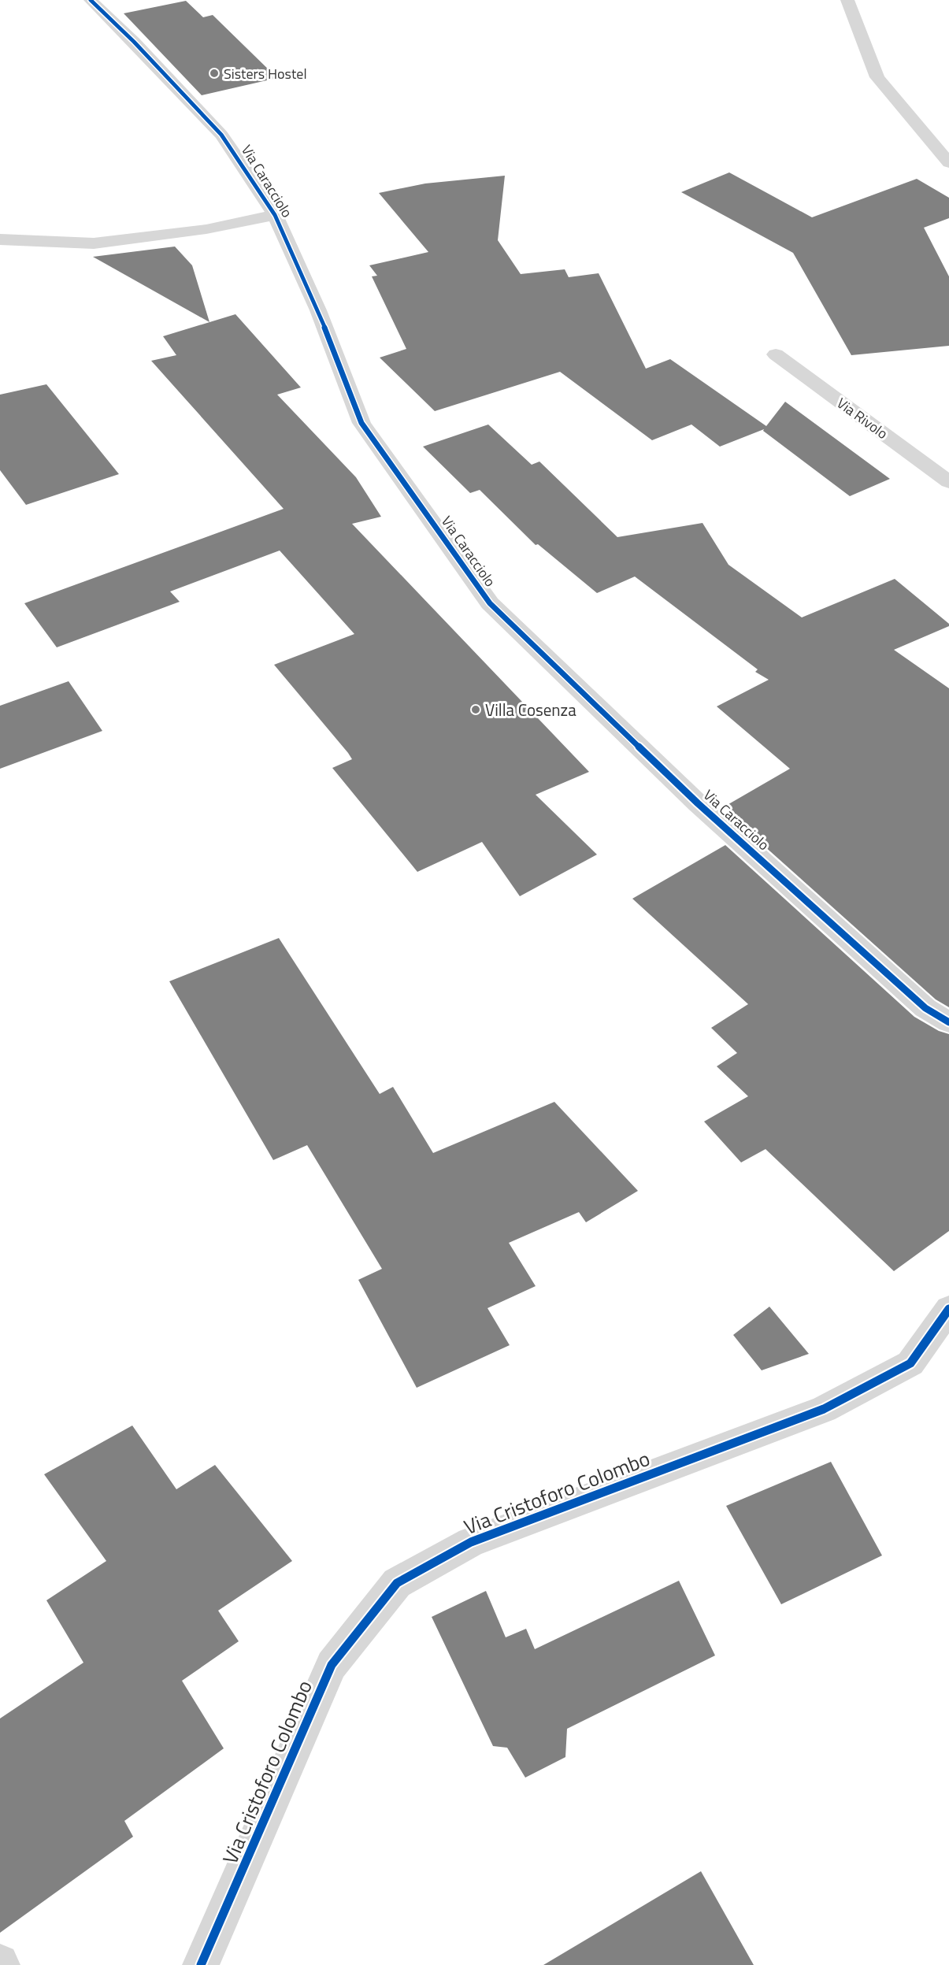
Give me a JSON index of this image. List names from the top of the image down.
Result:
{
  "streets": {
    "street": ["Via Caracciolo", "Via Rivolo", "Via Cristoforo Colombo"]
  },
  "places": ["Sisters Hostel", "Villa Cosenza"]
}
